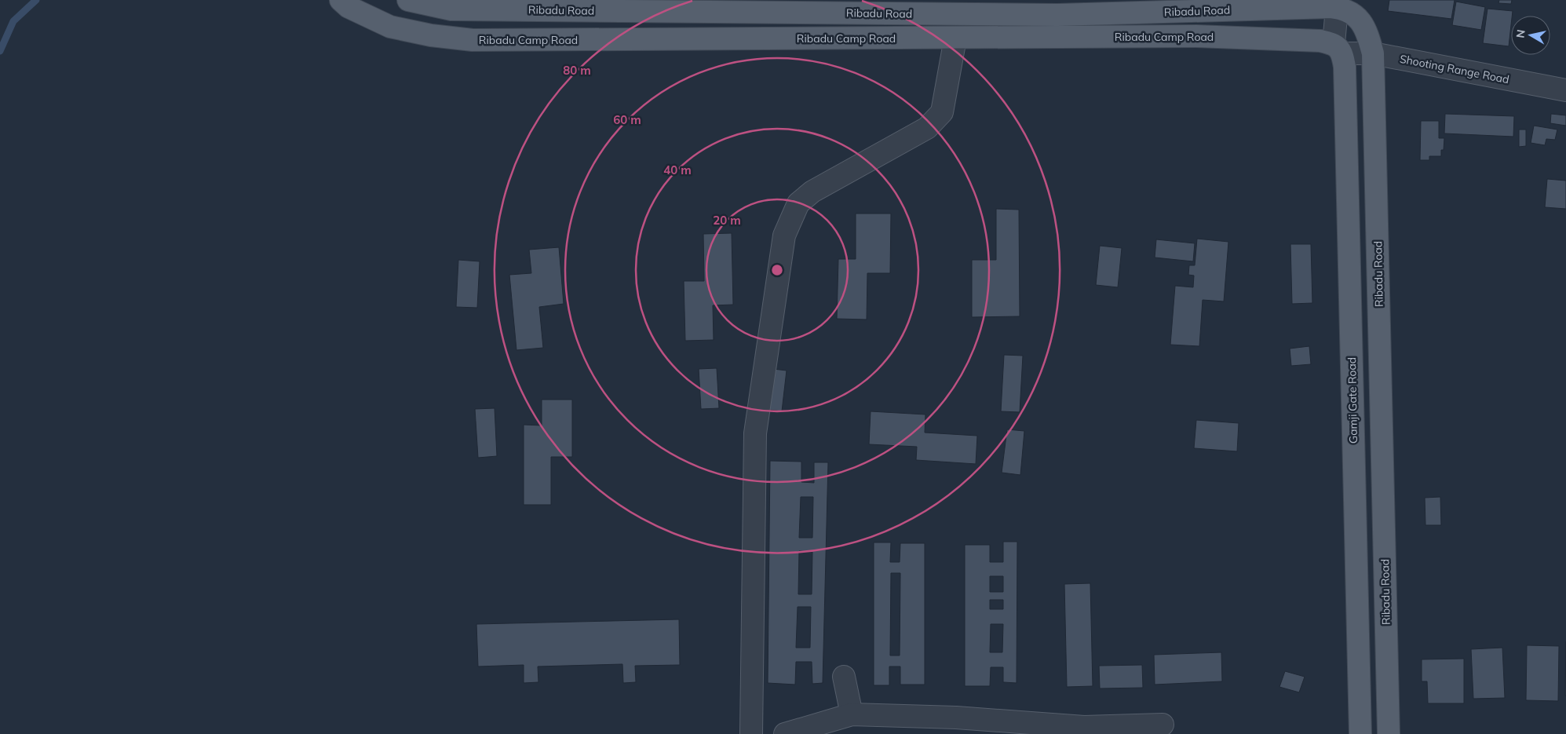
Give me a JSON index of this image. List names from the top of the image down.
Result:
{
  "streets": {
    "main road": ["Ribadu Road", "Ribadu Camp Road", "Gamji Gate Road"],
    "street": ["Shooting Range Road"]
  },
  "crossings": [
    ["Ribadu Road", "Shooting Range Road"],
    ["Ribadu Camp Road", "Shooting Range Road"],
    ["Ribadu Camp Road", "Gamji Gate Road"],
    ["Shooting Range Road", "Gamji Gate Road"]
  ],
  "north": "left",
  "rings": [
    "80 m",
    "60 m",
    "40 m",
    "20 m"
  ]
}
